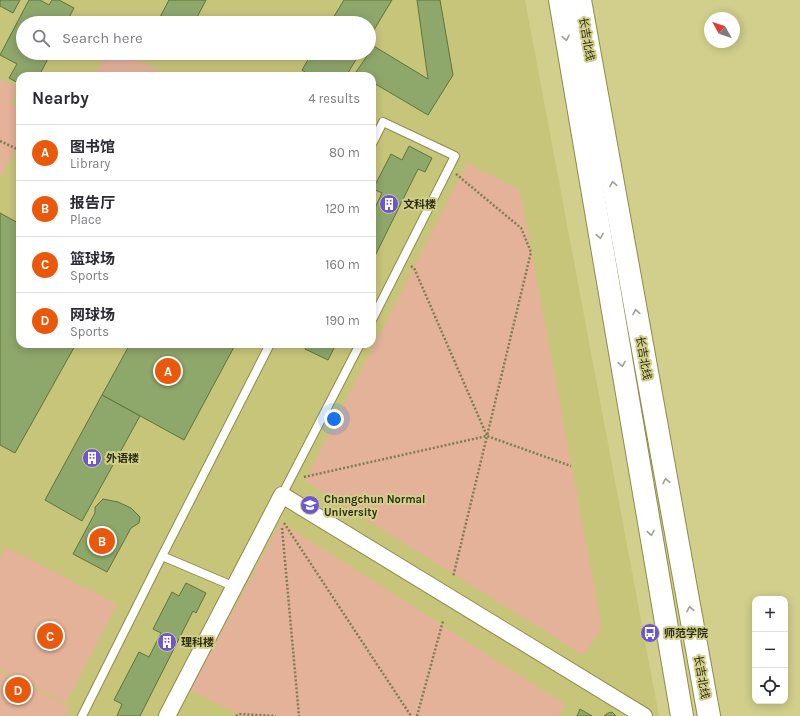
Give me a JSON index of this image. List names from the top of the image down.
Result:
{
  "streets": {
    "main road": ["长吉北线"]
  },
  "places": {
    "building": ["文科楼", "外语楼", "理科楼"],
    "school or university": ["Changchun Normal University"],
    "bus stop": ["师范学院"]
  },
  "north": "top left",
  "page": {
    "search": "Search here",
    "heading": ["Nearby", "4 results"],
    "list": [
      {
        "mark": "A",
        "name": "图书馆",
        "note": "Library",
        "value": "80 m"
      },
      {
        "mark": "B",
        "name": "报告厅",
        "note": "Place",
        "value": "120 m"
      },
      {
        "mark": "C",
        "name": "篮球场",
        "note": "Sports",
        "value": "160 m"
      },
      {
        "mark": "D",
        "name": "网球场",
        "note": "Sports",
        "value": "190 m"
      }
    ],
    "pins": [
      "A",
      "B",
      "C",
      "D"
    ],
    "map_buttons": ["+", "−"]
  }
}
